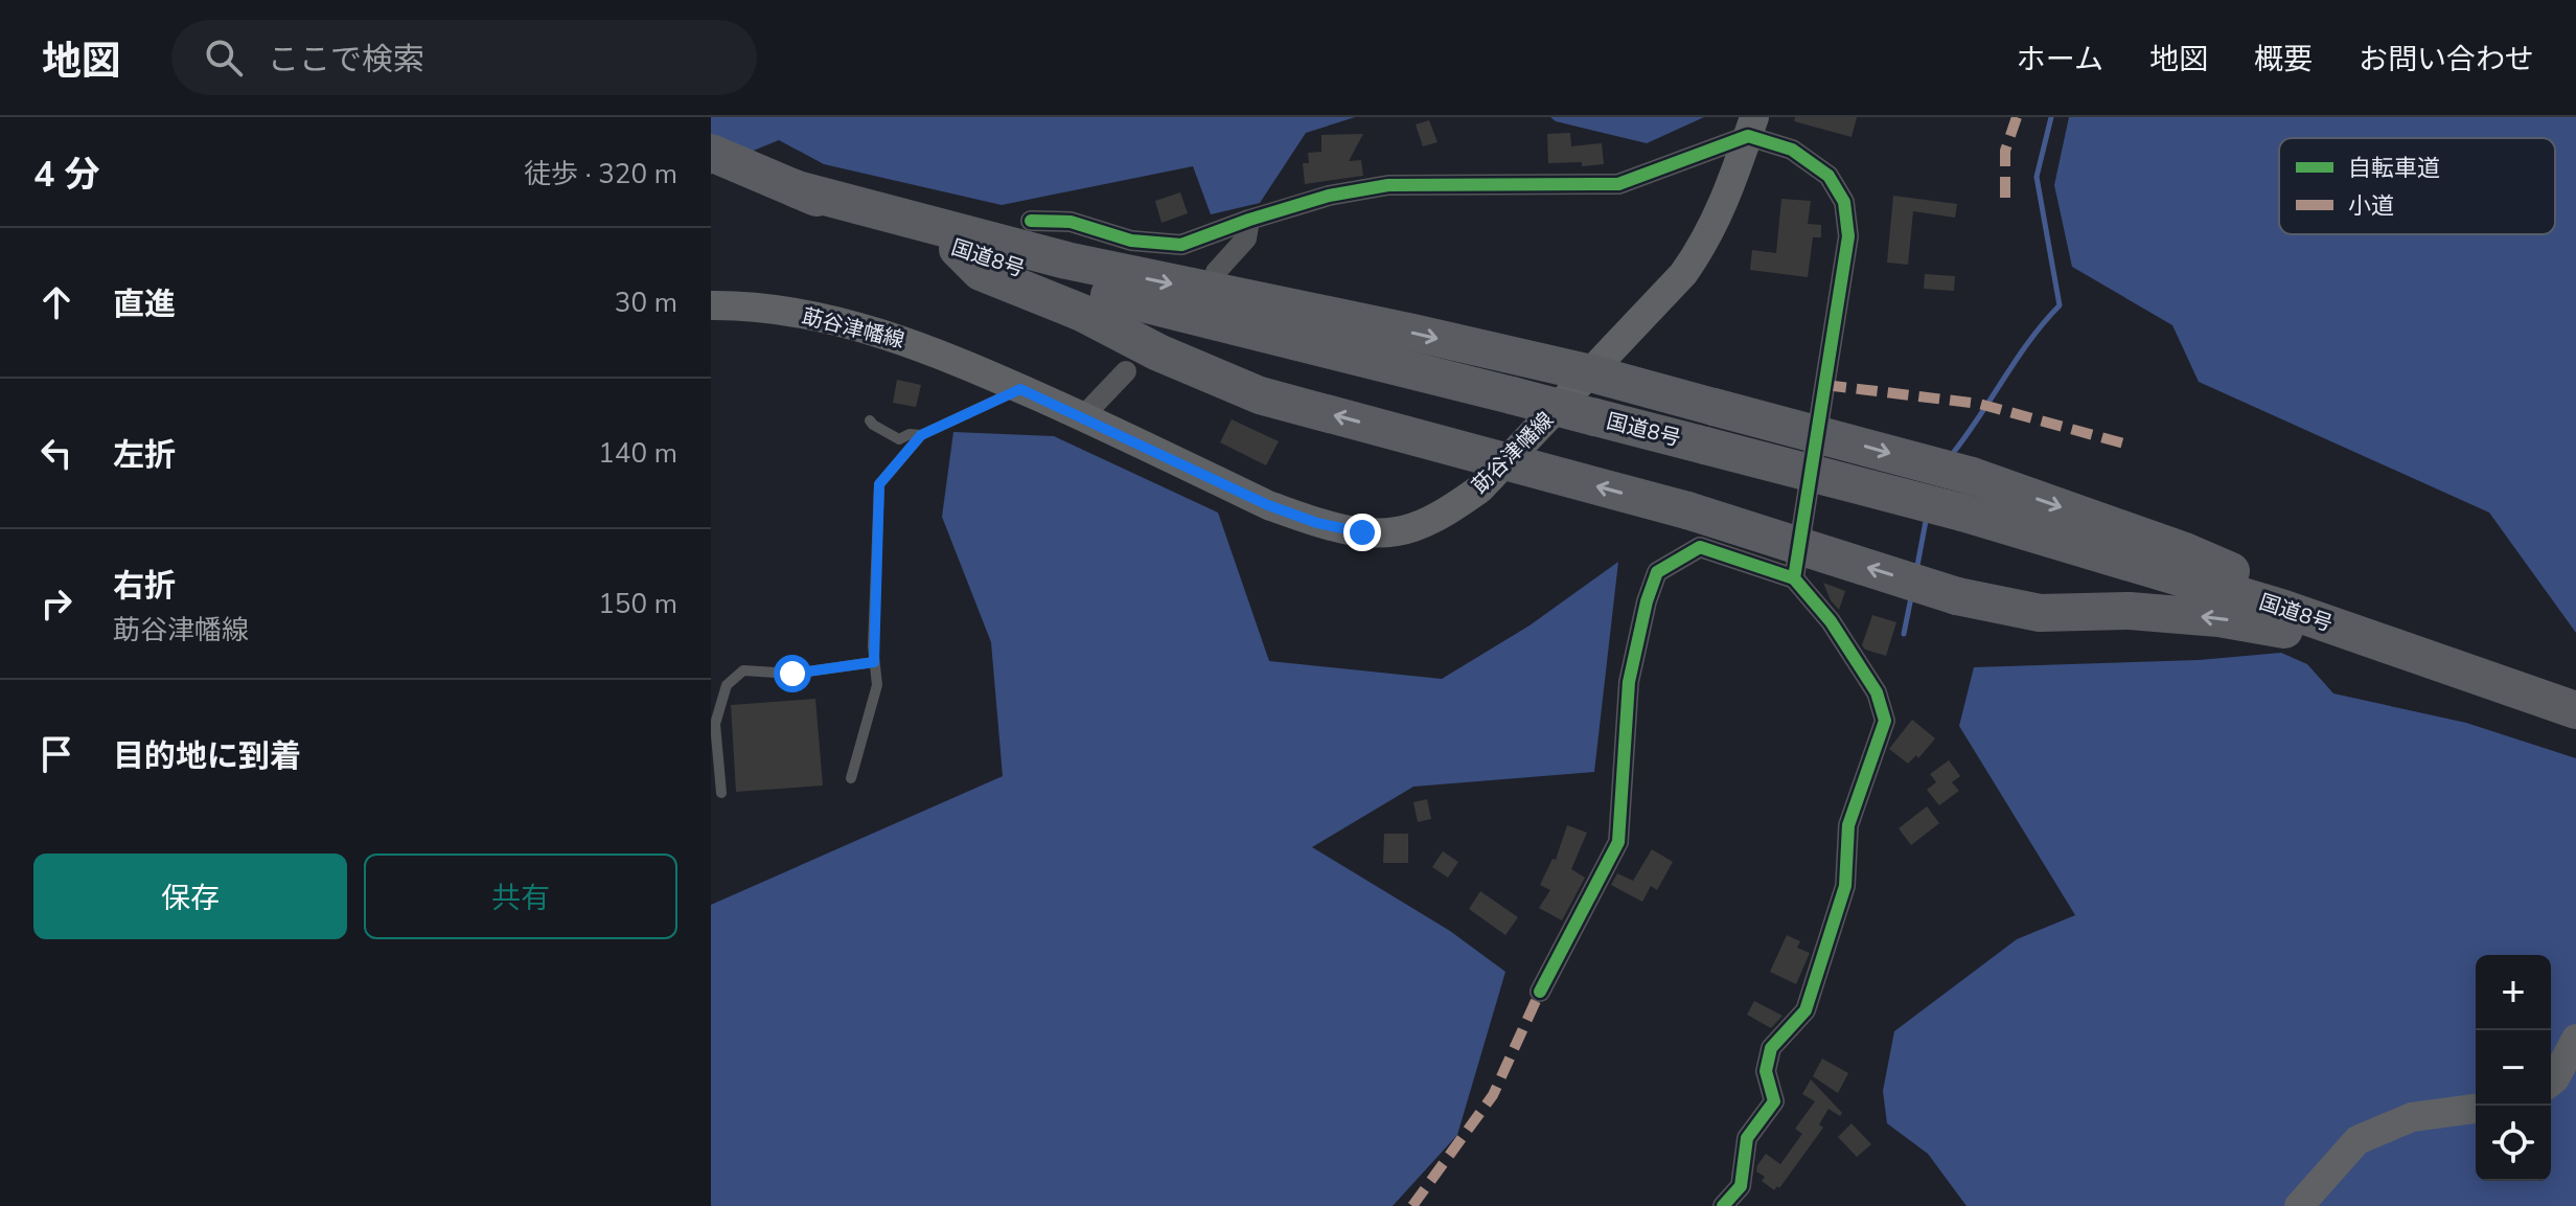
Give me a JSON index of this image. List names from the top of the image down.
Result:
{
  "streets": {
    "highway": ["国道8号"],
    "main road": ["莇谷津幡線"]
  },
  "legend": ["自転車道", "小道"],
  "page": {
    "header": "地図",
    "search": "ここで検索",
    "nav": [
      "ホーム",
      "地図",
      "概要",
      "お問い合わせ"
    ],
    "heading": ["4 分", "徒歩 · 320 m"],
    "list": [
      ["直進", "30 m"],
      ["左折", "140 m"],
      ["右折", "莇谷津幡線", "150 m"],
      "目的地に到着"
    ],
    "buttons": ["保存", "共有"],
    "map_buttons": ["+", "−"]
  }
}
